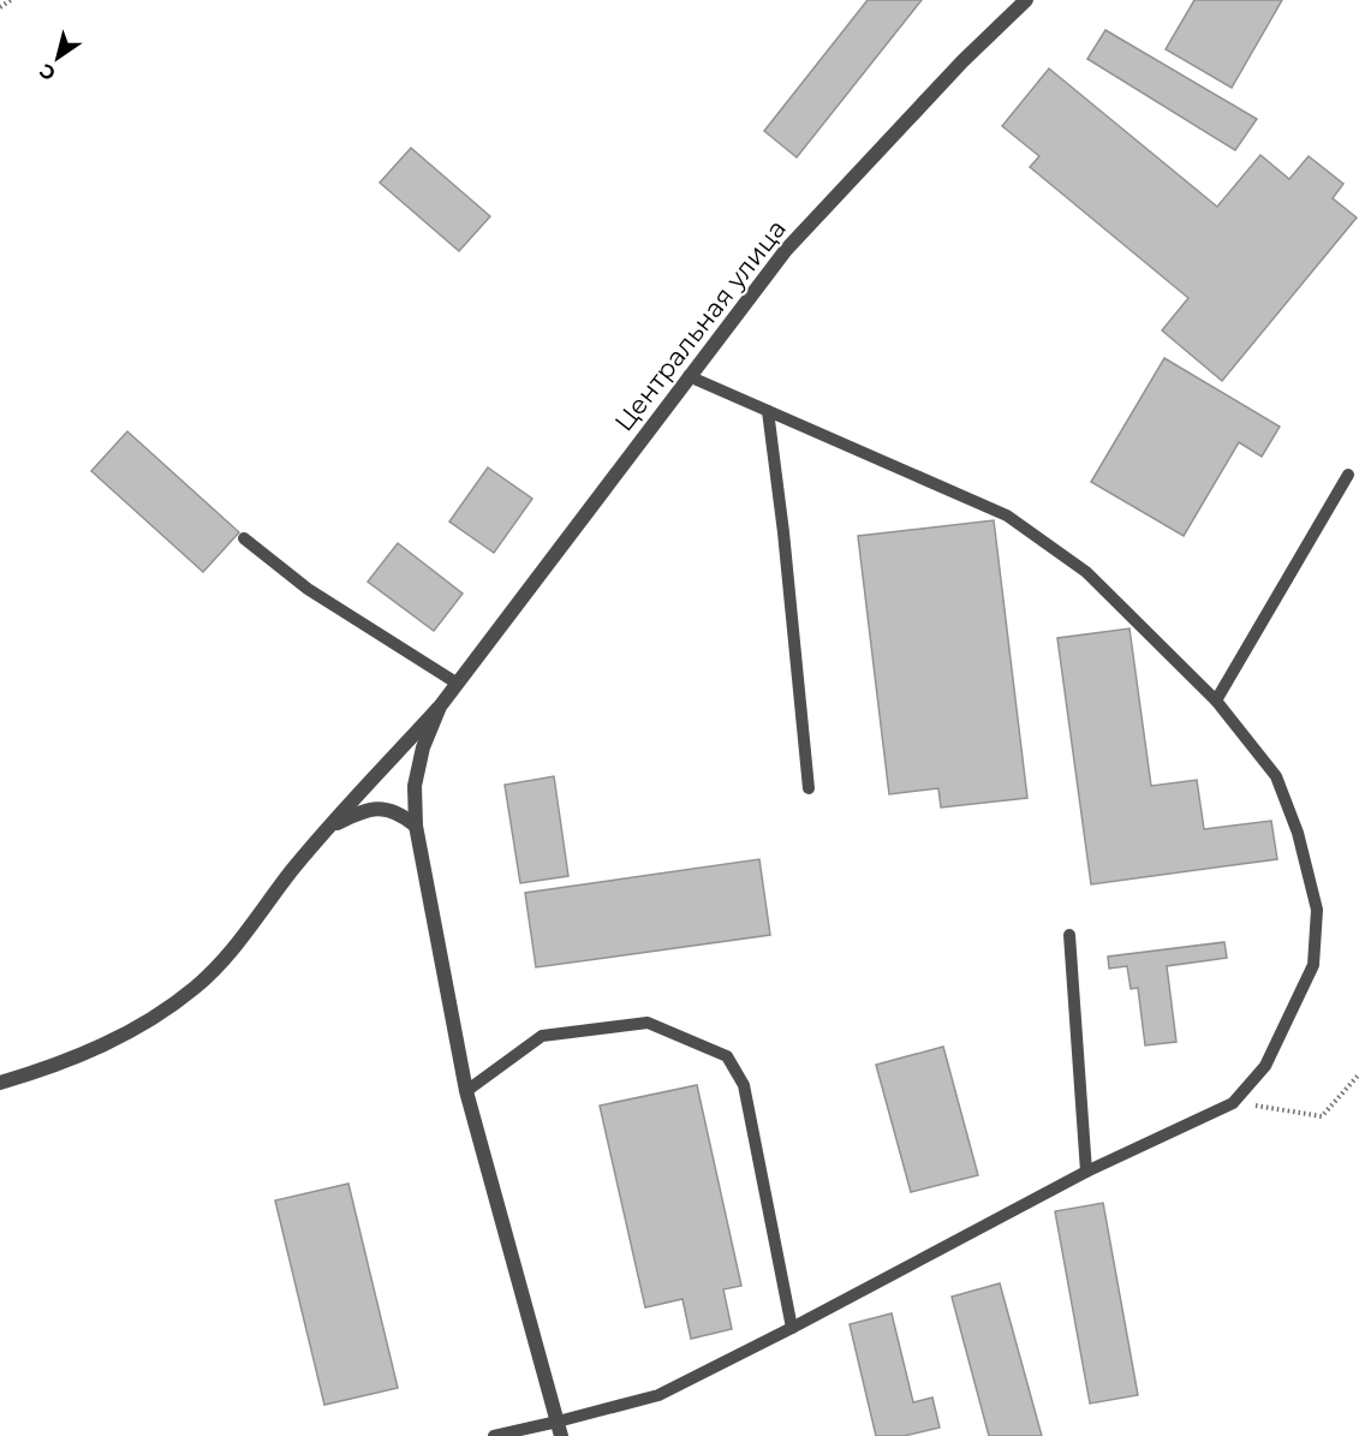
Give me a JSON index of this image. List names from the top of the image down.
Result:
{
  "streets": {
    "street": ["Центральная улица"]
  },
  "north": "bottom left"
}
